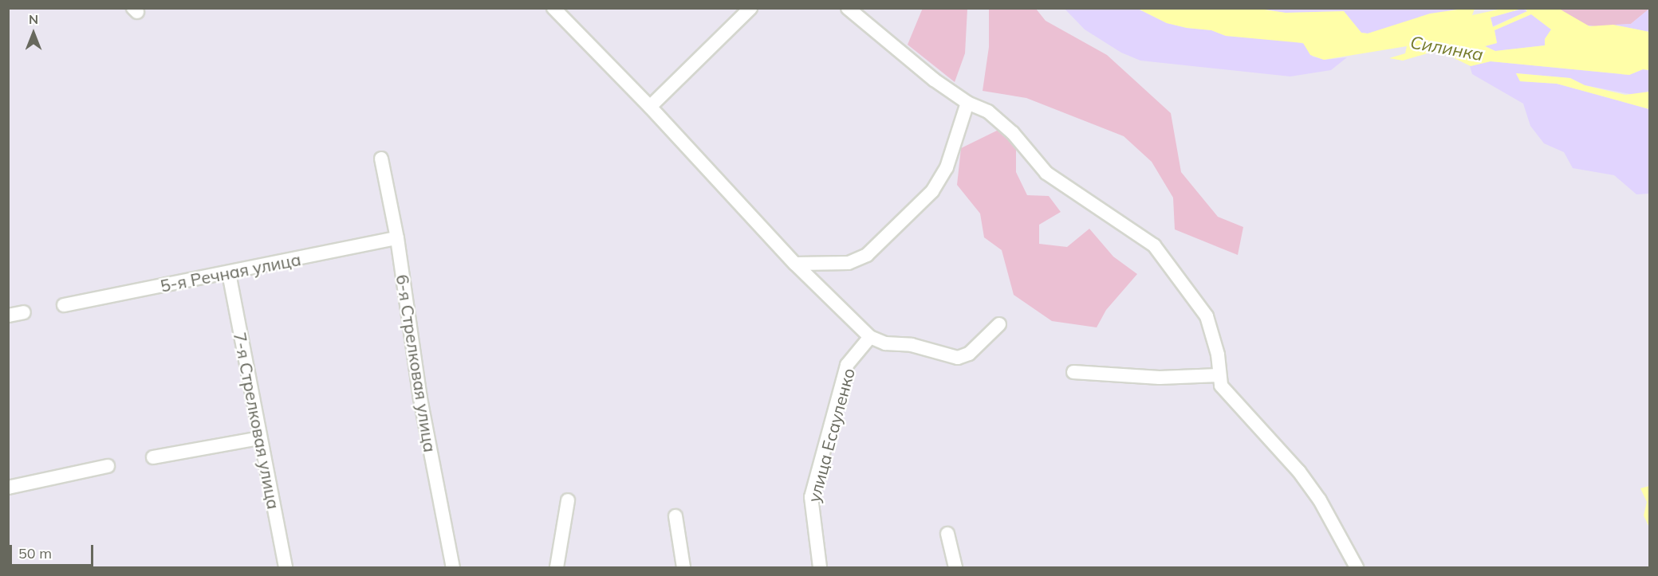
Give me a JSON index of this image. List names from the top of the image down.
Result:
{
  "streets": {
    "street": [
      "5-я Речная улица",
      "6-я Стрелковая улица",
      "7-я Стрелковая улица",
      "улица Есауленко"
    ]
  },
  "crossings": [
    ["5-я Речная улица", "6-я Стрелковая улица"],
    ["5-я Речная улица", "7-я Стрелковая улица"]
  ],
  "water": ["Силинка"],
  "scale_bar": "50 m",
  "north": "top"
}
